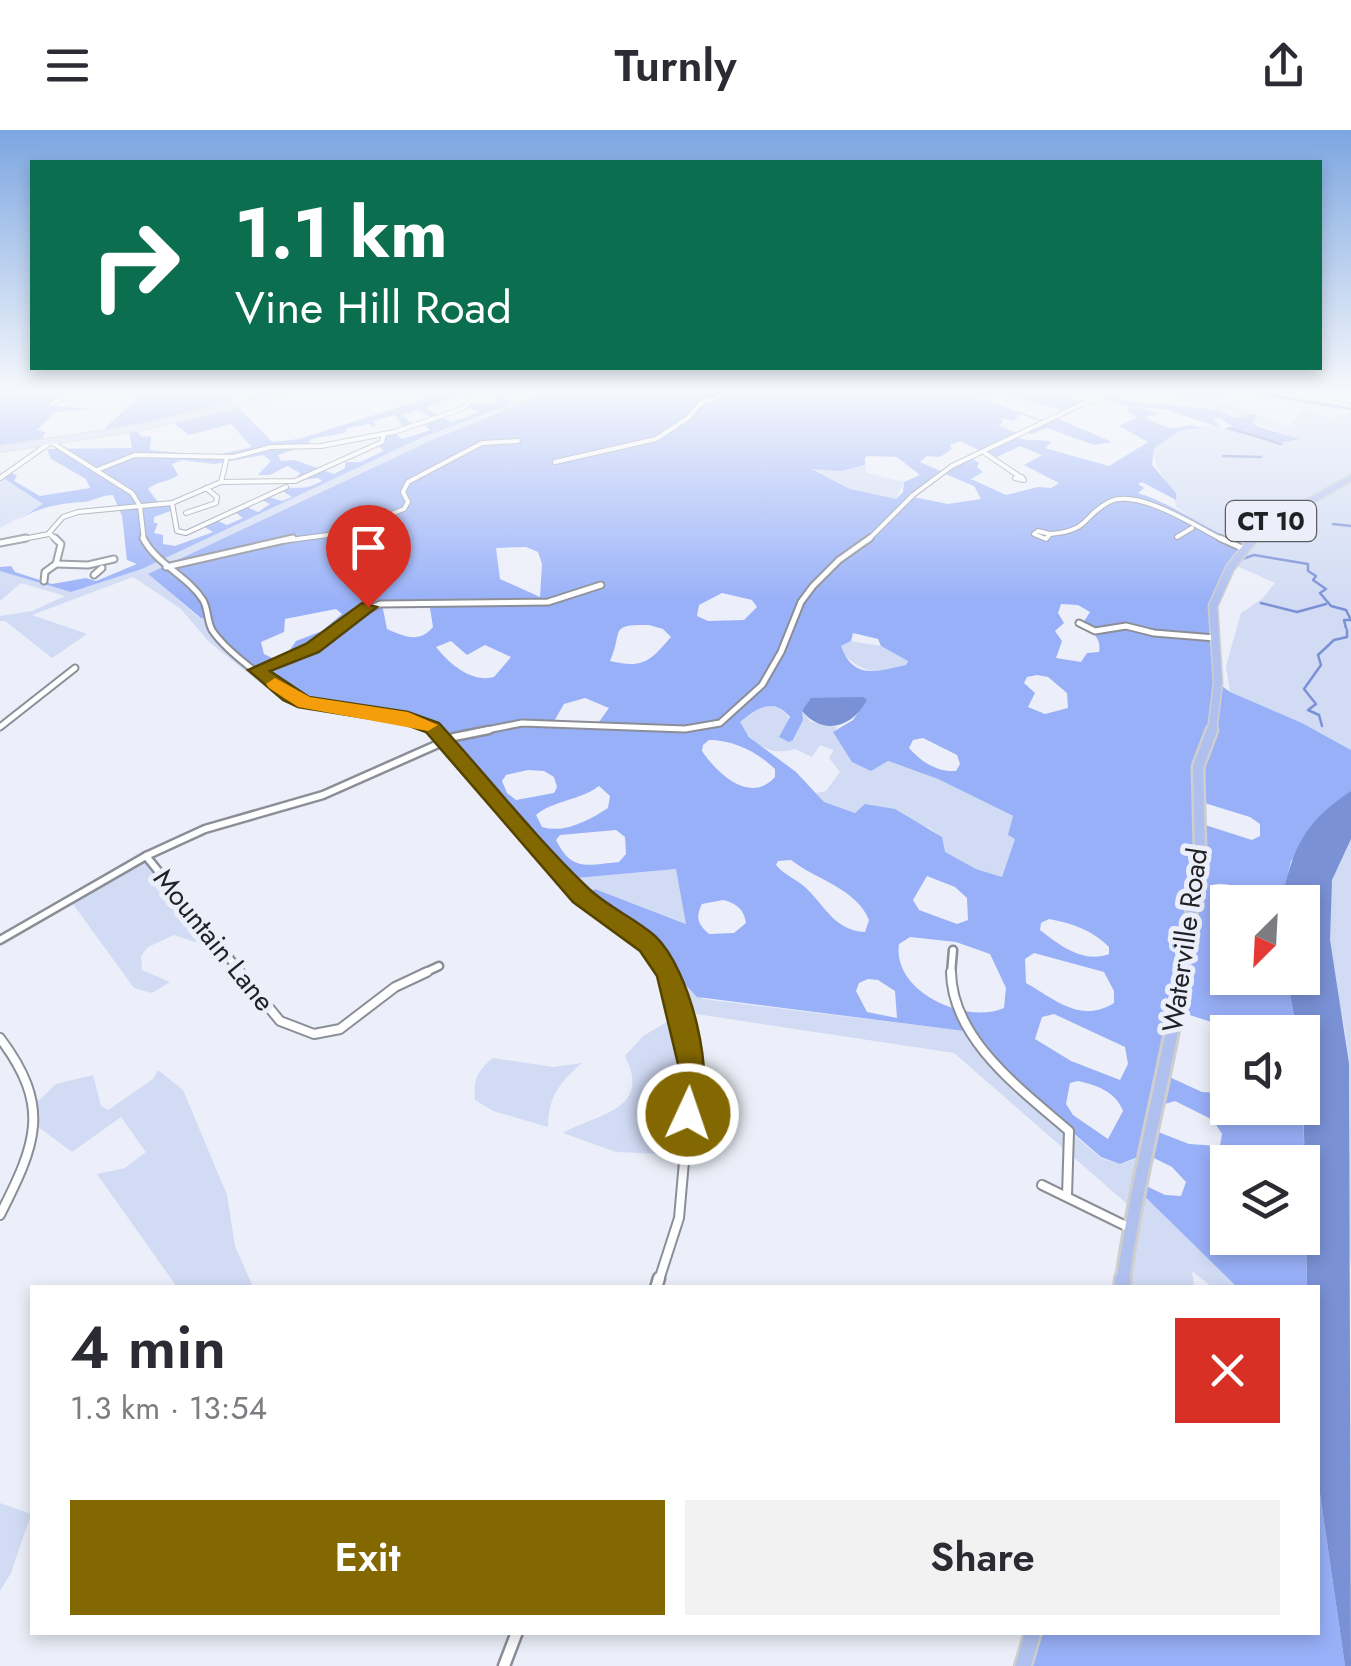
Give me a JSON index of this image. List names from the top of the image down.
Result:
{
  "streets": {
    "highway": ["CT 10", "Waterville Road"],
    "street": ["Mountain Lane"]
  },
  "north": "bottom left",
  "page": {
    "header": "Turnly",
    "turn": ["1.1 km", "Vine Hill Road"],
    "heading": ["4 min", "1.3 km · 13:54"],
    "buttons": ["Exit", "Share"]
  }
}
